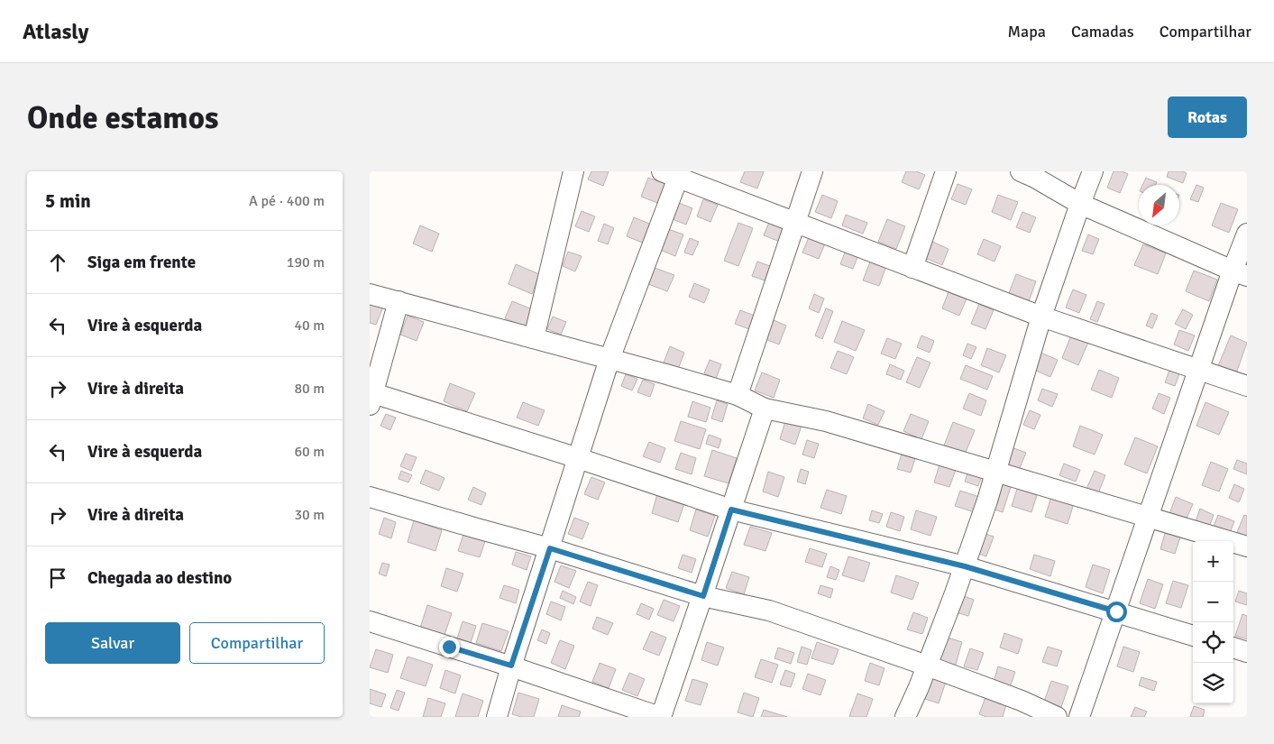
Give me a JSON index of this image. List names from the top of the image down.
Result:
{
  "north": "bottom left",
  "page": {
    "header": "Atlasly",
    "nav": ["Mapa", "Camadas", "Compartilhar"],
    "buttons": [
      "Rotas",
      ["Salvar", "Compartilhar"]
    ],
    "title": "Onde estamos",
    "heading": ["5 min", "A pé · 400 m"],
    "list": [
      ["Siga em frente", "190 m"],
      ["Vire à esquerda", "40 m"],
      ["Vire à direita", "80 m"],
      ["Vire à esquerda", "60 m"],
      ["Vire à direita", "30 m"],
      "Chegada ao destino"
    ],
    "map_buttons": ["+", "−"]
  }
}
